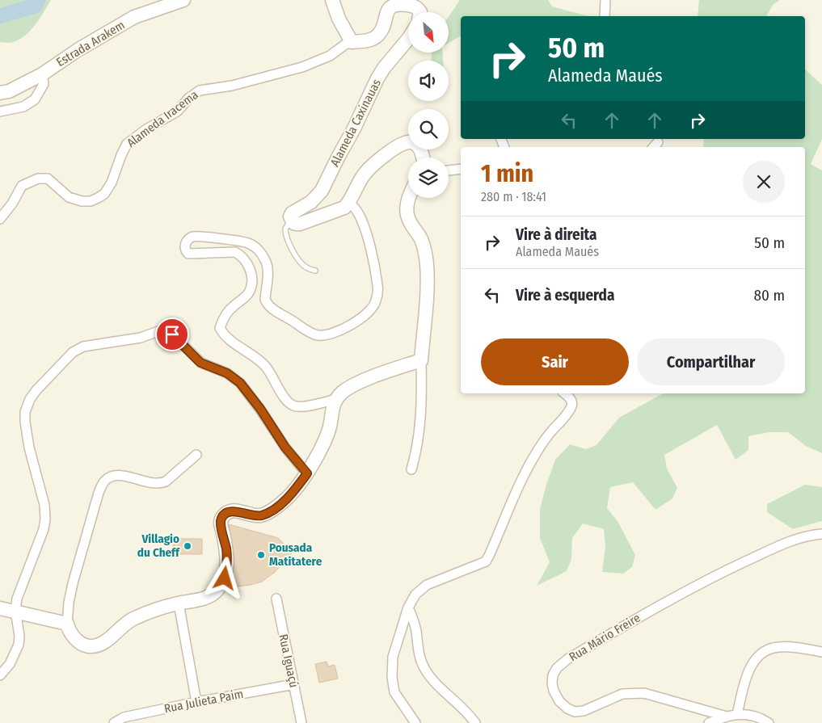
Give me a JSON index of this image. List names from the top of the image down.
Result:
{
  "streets": {
    "street": [
      "Estrada Arakem",
      "Alameda Iracema",
      "Alameda Caxinauas",
      "Rua Mário Freire",
      "Rua Iguaçú",
      "Rua Julieta Paim"
    ]
  },
  "crossings": [
    ["Rua Iguaçú", "Rua Julieta Paim"]
  ],
  "places": ["Villagio du Cheff", "Pousada Matitatere"],
  "north": "bottom right",
  "page": {
    "turn": ["50 m", "Alameda Maués"],
    "heading": ["1 min", "280 m · 18:41"],
    "list": [
      {
        "name": "Vire à direita",
        "note": "Alameda Maués",
        "value": "50 m"
      },
      {
        "name": "Vire à esquerda",
        "value": "80 m"
      }
    ],
    "buttons": ["Sair", "Compartilhar"]
  }
}
